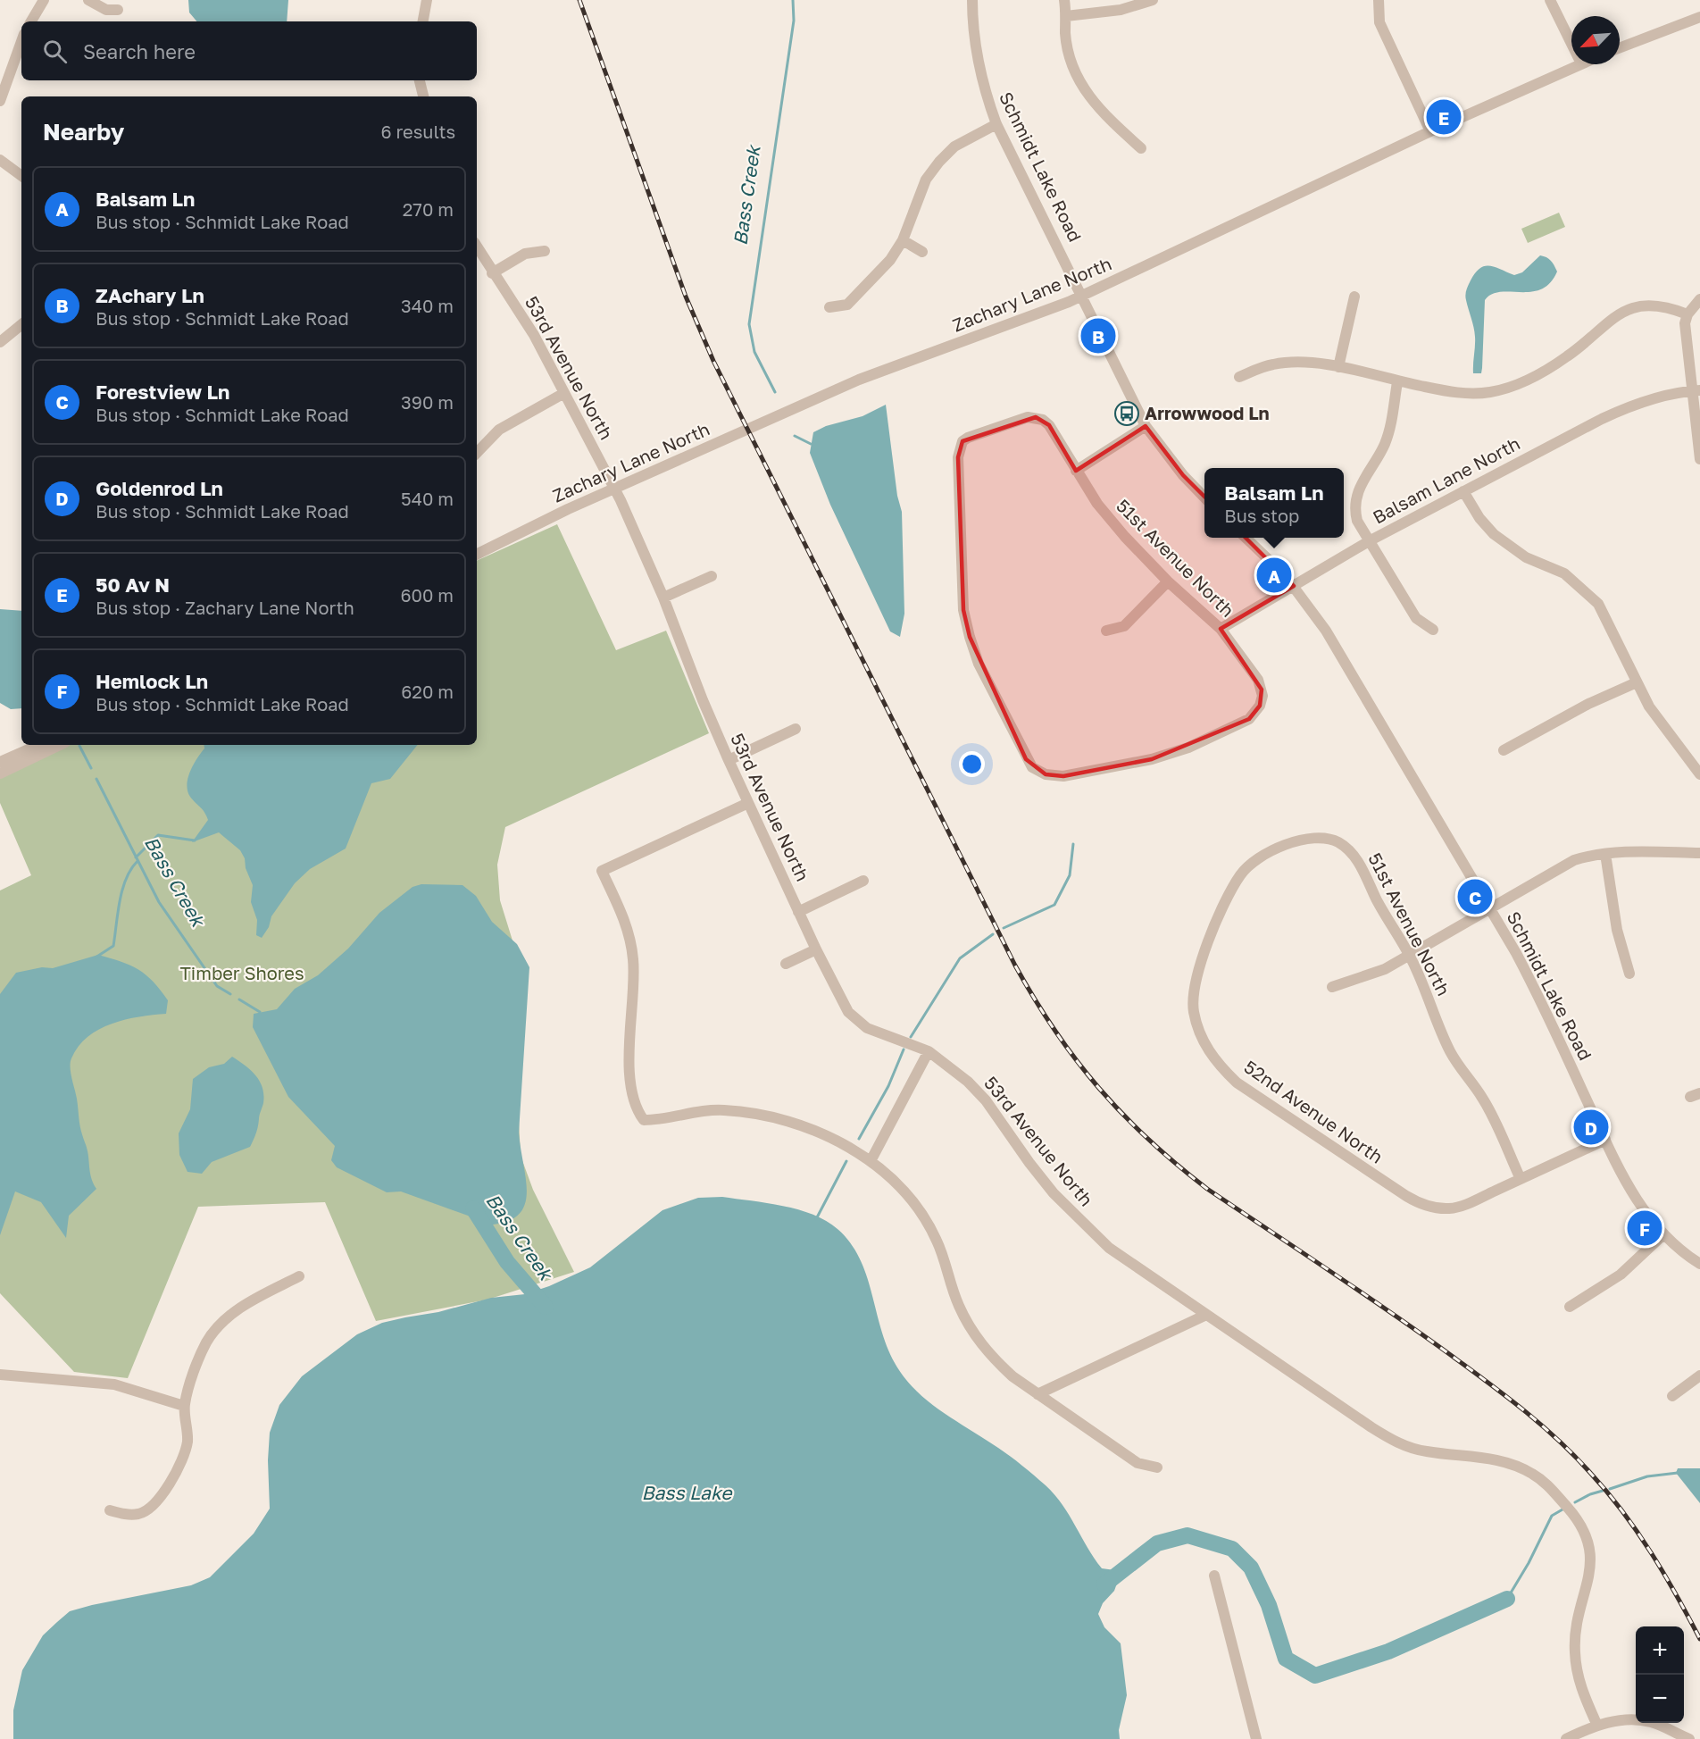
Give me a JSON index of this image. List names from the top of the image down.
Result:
{
  "streets": {
    "street": [
      "Schmidt Lake Road",
      "Zachary Lane North",
      "53rd Avenue North",
      "Balsam Lane North",
      "51st Avenue North",
      "52nd Avenue North"
    ]
  },
  "crossings": [
    ["Schmidt Lake Road", "Zachary Lane North"],
    ["Schmidt Lake Road", "Balsam Lane North"],
    ["Schmidt Lake Road", "52nd Avenue North"],
    ["Zachary Lane North", "53rd Avenue North"],
    ["Balsam Lane North", "51st Avenue North"],
    ["51st Avenue North", "52nd Avenue North"]
  ],
  "water": ["Bass Creek", "Bass Lake"],
  "parks": ["Timber Shores"],
  "places": {
    "bus stop": ["Arrowwood Ln"]
  },
  "north": "bottom left",
  "page": {
    "search": "Search here",
    "heading": ["Nearby", "6 results"],
    "pins": [
      "E",
      "B",
      "A",
      "C",
      "D",
      "F"
    ],
    "list": [
      {
        "mark": "A",
        "name": "Balsam Ln",
        "note": "Bus stop · Schmidt Lake Road",
        "value": "270 m"
      },
      {
        "mark": "B",
        "name": "ZAchary Ln",
        "note": "Bus stop · Schmidt Lake Road",
        "value": "340 m"
      },
      {
        "mark": "C",
        "name": "Forestview Ln",
        "note": "Bus stop · Schmidt Lake Road",
        "value": "390 m"
      },
      {
        "mark": "D",
        "name": "Goldenrod Ln",
        "note": "Bus stop · Schmidt Lake Road",
        "value": "540 m"
      },
      {
        "mark": "E",
        "name": "50 Av N",
        "note": "Bus stop · Zachary Lane North",
        "value": "600 m"
      },
      {
        "mark": "F",
        "name": "Hemlock Ln",
        "note": "Bus stop · Schmidt Lake Road",
        "value": "620 m"
      }
    ],
    "popup": ["Balsam Ln", "Bus stop"],
    "map_buttons": ["+", "−"]
  }
}
